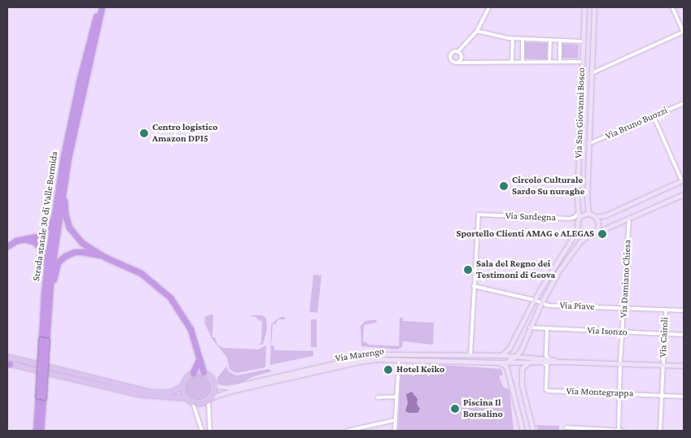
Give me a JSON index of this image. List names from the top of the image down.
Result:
{
  "streets": {
    "highway": ["Strada statale 30 di Valle Bormida"],
    "main road": ["Via San Giovanni Bosco", "Via Marengo"],
    "street": [
      "Via Bruno Buozzi",
      "Via Sardegna",
      "Via Damiano Chiesa",
      "Via Piave",
      "Via Isonzo",
      "Via Cairoli",
      "Via Montegrappa"
    ]
  },
  "crossings": [
    ["Via San Giovanni Bosco", "Via Bruno Buozzi"],
    ["Via San Giovanni Bosco", "Via Sardegna"],
    ["Via San Giovanni Bosco", "Via Piave"],
    ["Via Sardegna", "Via Piave"],
    ["Via Damiano Chiesa", "Via Piave"],
    ["Via Damiano Chiesa", "Via Isonzo"],
    ["Via Damiano Chiesa", "Via Montegrappa"],
    ["Via Piave", "Via Cairoli"],
    ["Via Isonzo", "Via Cairoli"],
    ["Via Cairoli", "Via Montegrappa"]
  ],
  "places": [
    "Centro logistico Amazon DPI5",
    "Circolo Culturale Sardo Su nuraghe",
    "Sportello Clienti AMAG e ALEGAS",
    "Sala del Regno dei Testimoni di Geova",
    "Hotel Keiko",
    "Piscina Il Borsalino"
  ]
}
